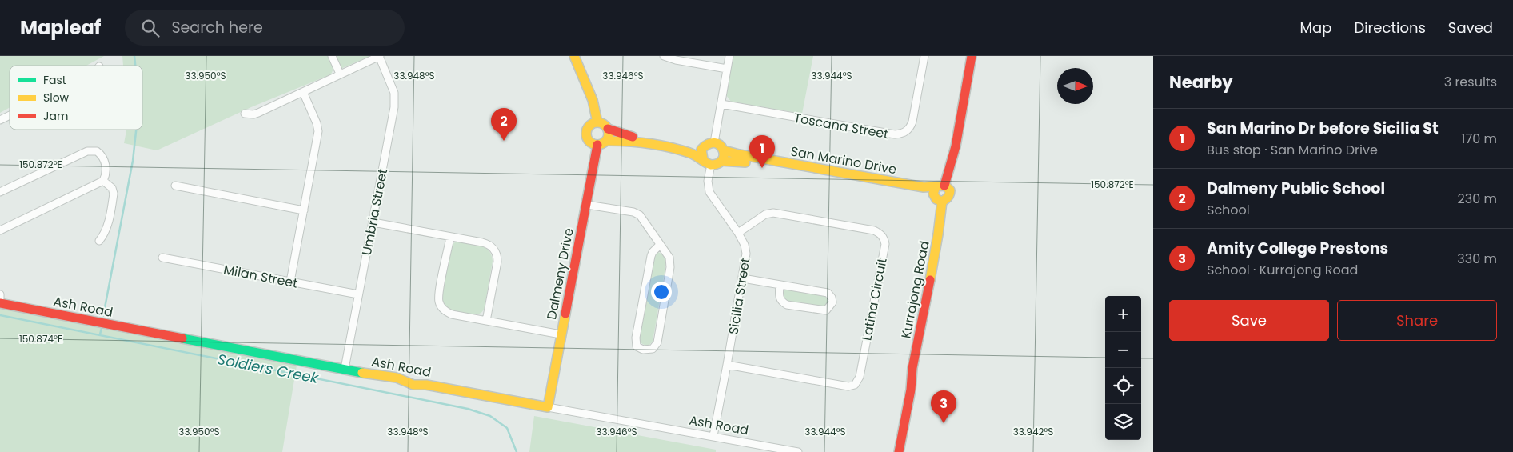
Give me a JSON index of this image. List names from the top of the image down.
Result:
{
  "streets": {
    "street": [
      "Toscana Street",
      "San Marino Drive",
      "Umbria Street",
      "Dalmeny Drive",
      "Milan Street",
      "Kurrajong Road",
      "Sicilia Street",
      "Latina Circuit",
      "Ash Road"
    ]
  },
  "crossings": [
    ["San Marino Drive", "Kurrajong Road"],
    ["San Marino Drive", "Sicilia Street"],
    ["Umbria Street", "Milan Street"],
    ["Umbria Street", "Ash Road"],
    ["Dalmeny Drive", "Ash Road"],
    ["Sicilia Street", "Latina Circuit"],
    ["Sicilia Street", "Ash Road"]
  ],
  "water": ["Soldiers Creek"],
  "legend": ["Fast", "Slow", "Jam"],
  "north": "right",
  "page": {
    "header": "Mapleaf",
    "search": "Search here",
    "nav": ["Map", "Directions", "Saved"],
    "heading": ["Nearby", "3 results"],
    "pins": ["2", "1", "3"],
    "list": [
      {
        "mark": "1",
        "name": "San Marino Dr before Sicilia St",
        "note": "Bus stop · San Marino Drive",
        "value": "170 m"
      },
      {
        "mark": "2",
        "name": "Dalmeny Public School",
        "note": "School",
        "value": "230 m"
      },
      {
        "mark": "3",
        "name": "Amity College Prestons",
        "note": "School · Kurrajong Road",
        "value": "330 m"
      }
    ],
    "buttons": ["Save", "Share"],
    "map_buttons": ["+", "−"]
  },
  "coordinates": [
    "33.950°S",
    "33.948°S",
    "33.946°S",
    "33.944°S",
    "150.872°E",
    "150.874°E",
    "33.942°S"
  ]
}
